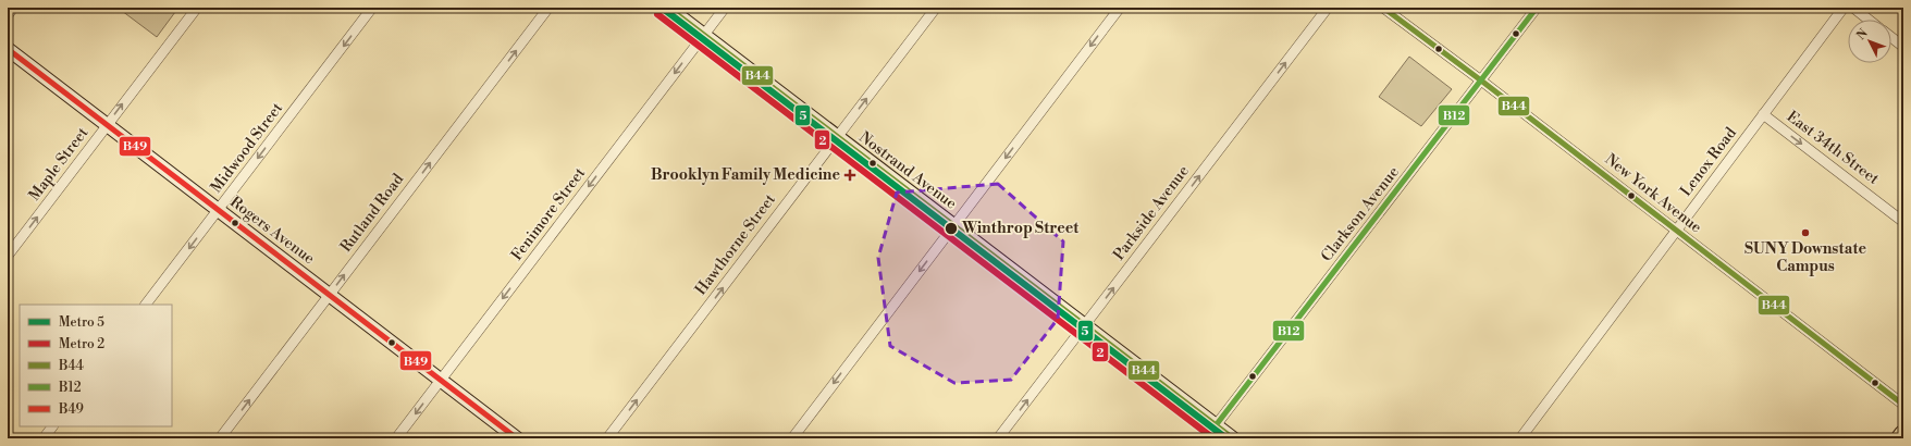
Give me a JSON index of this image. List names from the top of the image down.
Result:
{
  "streets": {
    "main road": ["Nostrand Avenue", "Rogers Avenue"],
    "street": [
      "Midwood Street",
      "East 34th Street",
      "Lenox Road",
      "Maple Street",
      "New York Avenue",
      "Rutland Road",
      "Parkside Avenue",
      "Fenimore Street",
      "Clarkson Avenue",
      "Hawthorne Street"
    ]
  },
  "crossings": [
    ["Midwood Street", "Rogers Avenue"],
    ["East 34th Street", "Lenox Road"],
    ["Lenox Road", "New York Avenue"],
    ["Maple Street", "Rogers Avenue"],
    ["Nostrand Avenue", "Parkside Avenue"],
    ["Nostrand Avenue", "Fenimore Street"],
    ["Nostrand Avenue", "Clarkson Avenue"],
    ["Nostrand Avenue", "Hawthorne Street"],
    ["New York Avenue", "Clarkson Avenue"],
    ["Rutland Road", "Rogers Avenue"],
    ["Fenimore Street", "Rogers Avenue"]
  ],
  "one_way": [
    "Midwood Street",
    "East 34th Street",
    "Maple Street",
    "Rutland Road",
    "Parkside Avenue",
    "Fenimore Street",
    "Hawthorne Street"
  ],
  "places": {
    "health": ["Brooklyn Family Medicine"],
    "other": ["Winthrop Street", "SUNY Downstate Campus"]
  },
  "lines": [
    "metro line 5",
    "transit line B44",
    "transit line B12",
    "metro line 2",
    "transit line B49"
  ],
  "legend": [
    "Metro 5",
    "Metro 2",
    "B44",
    "B12",
    "B49"
  ],
  "north": "top left"
}
